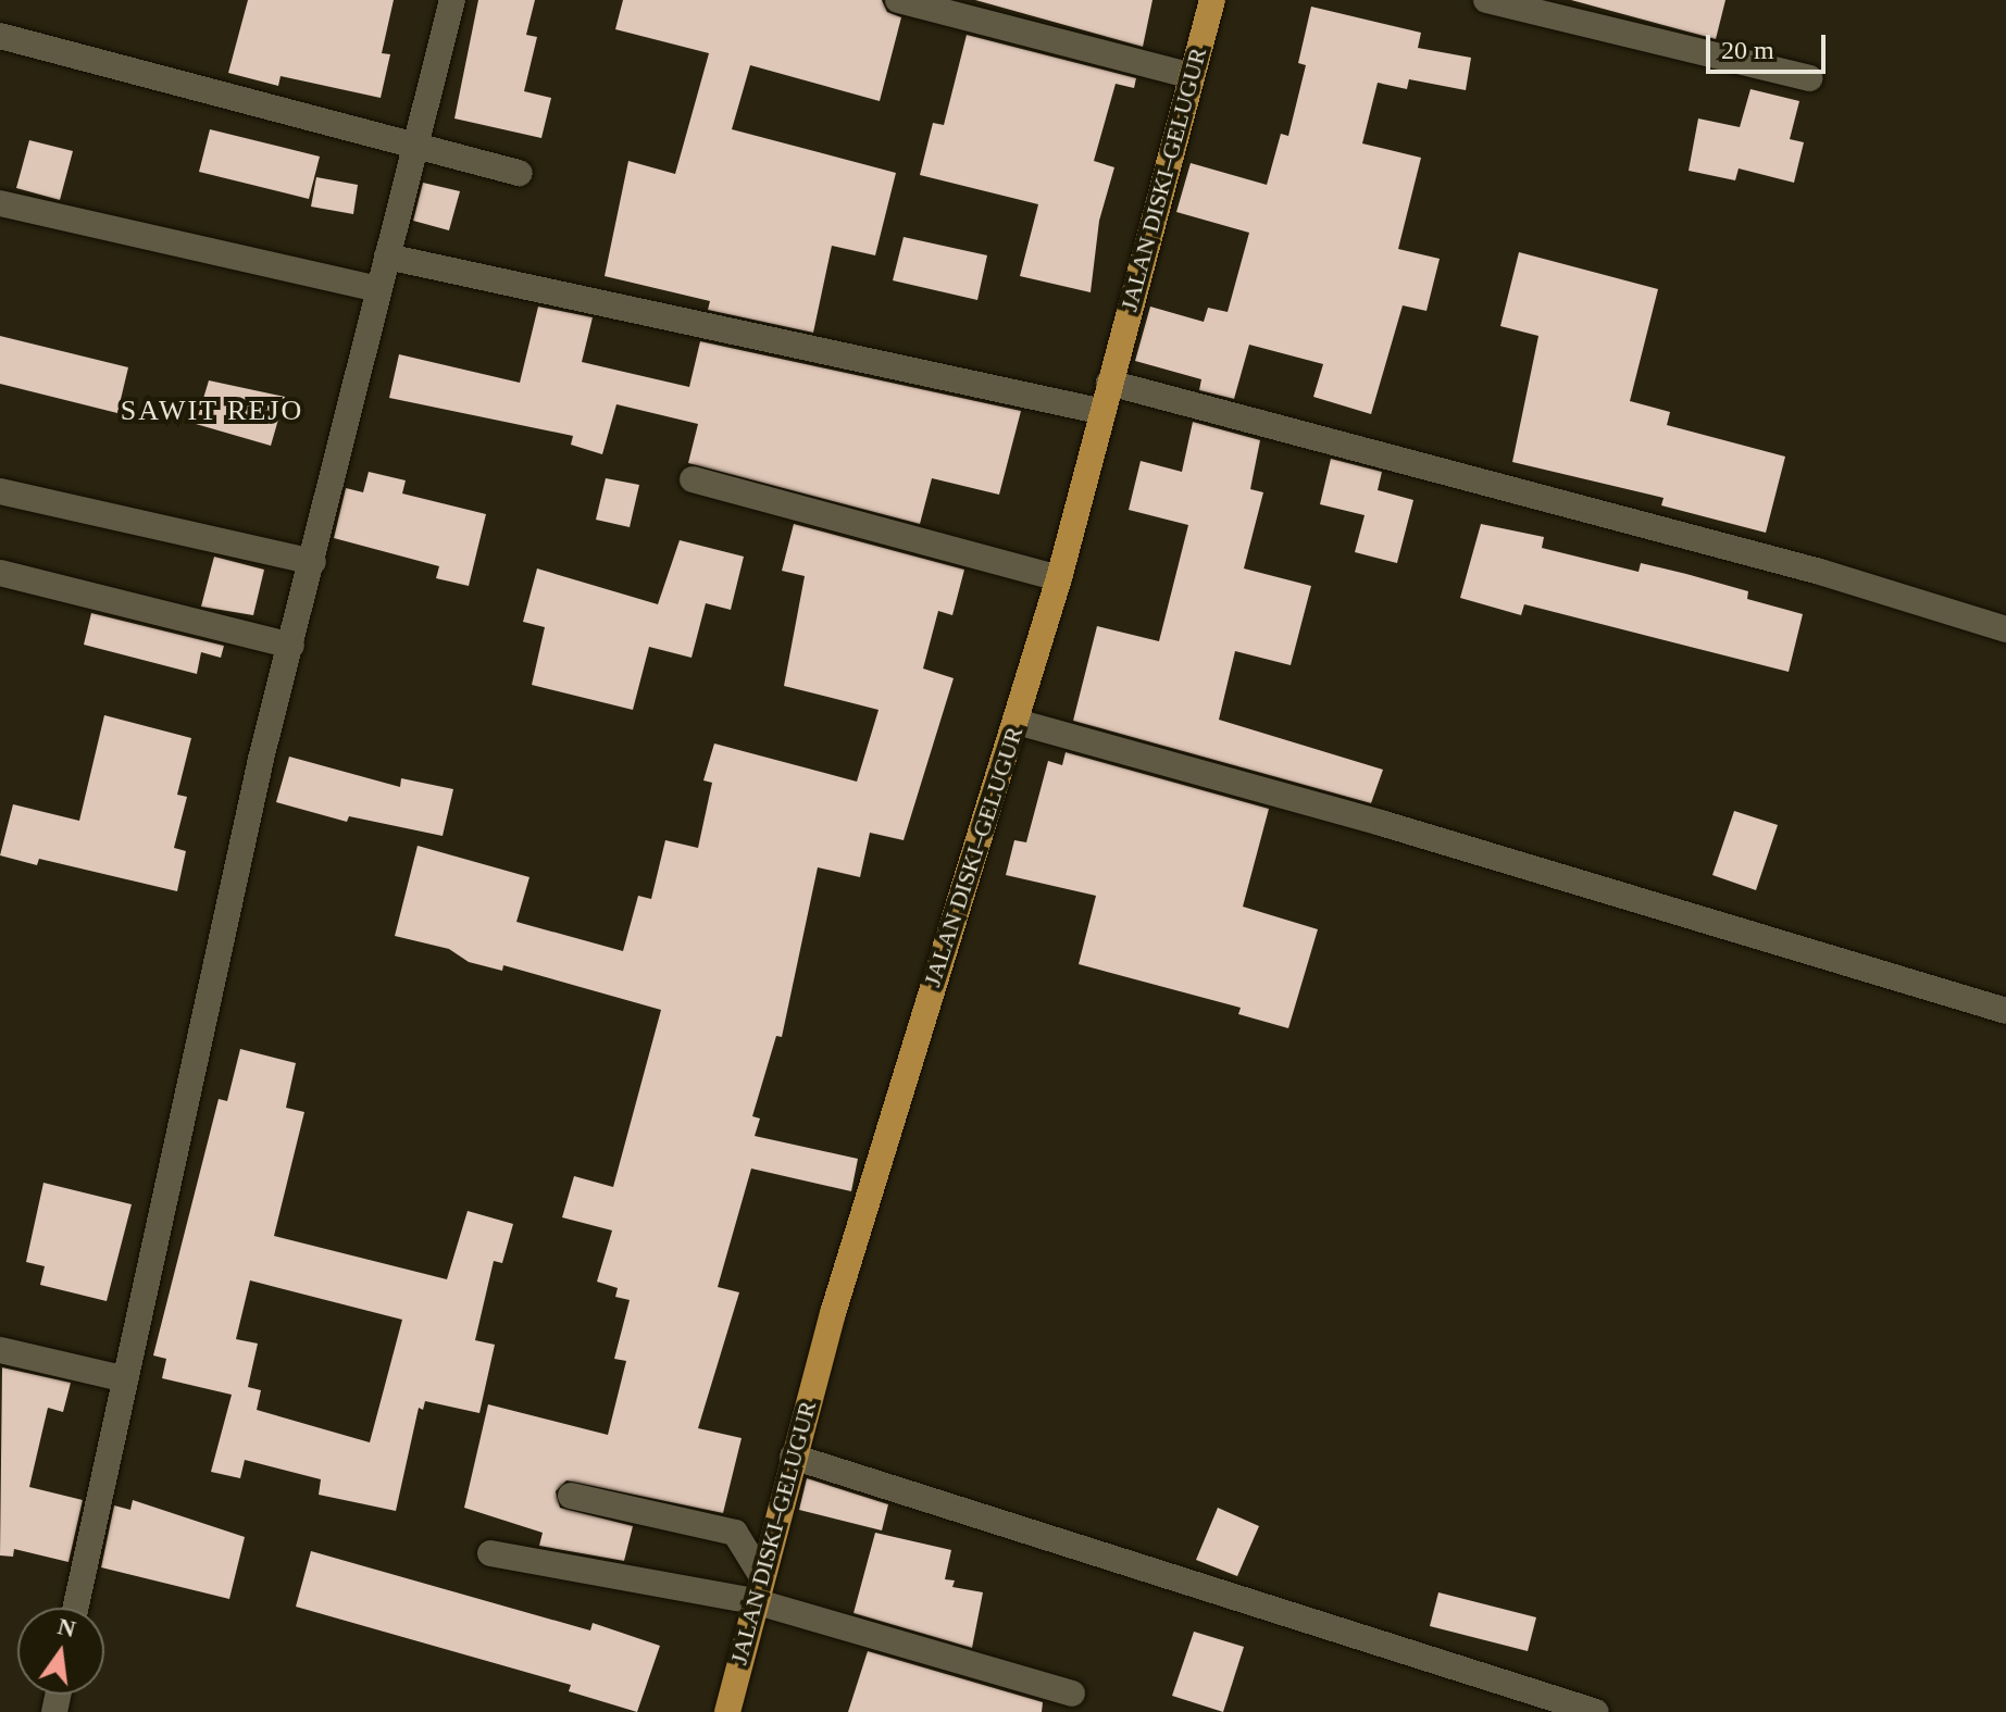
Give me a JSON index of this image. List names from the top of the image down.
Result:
{
  "streets": {
    "main road": ["JALAN DISKI–GELUGUR"]
  },
  "districts": ["SAWIT REJO"],
  "scale_bar": "20 m",
  "north": "top"
}
